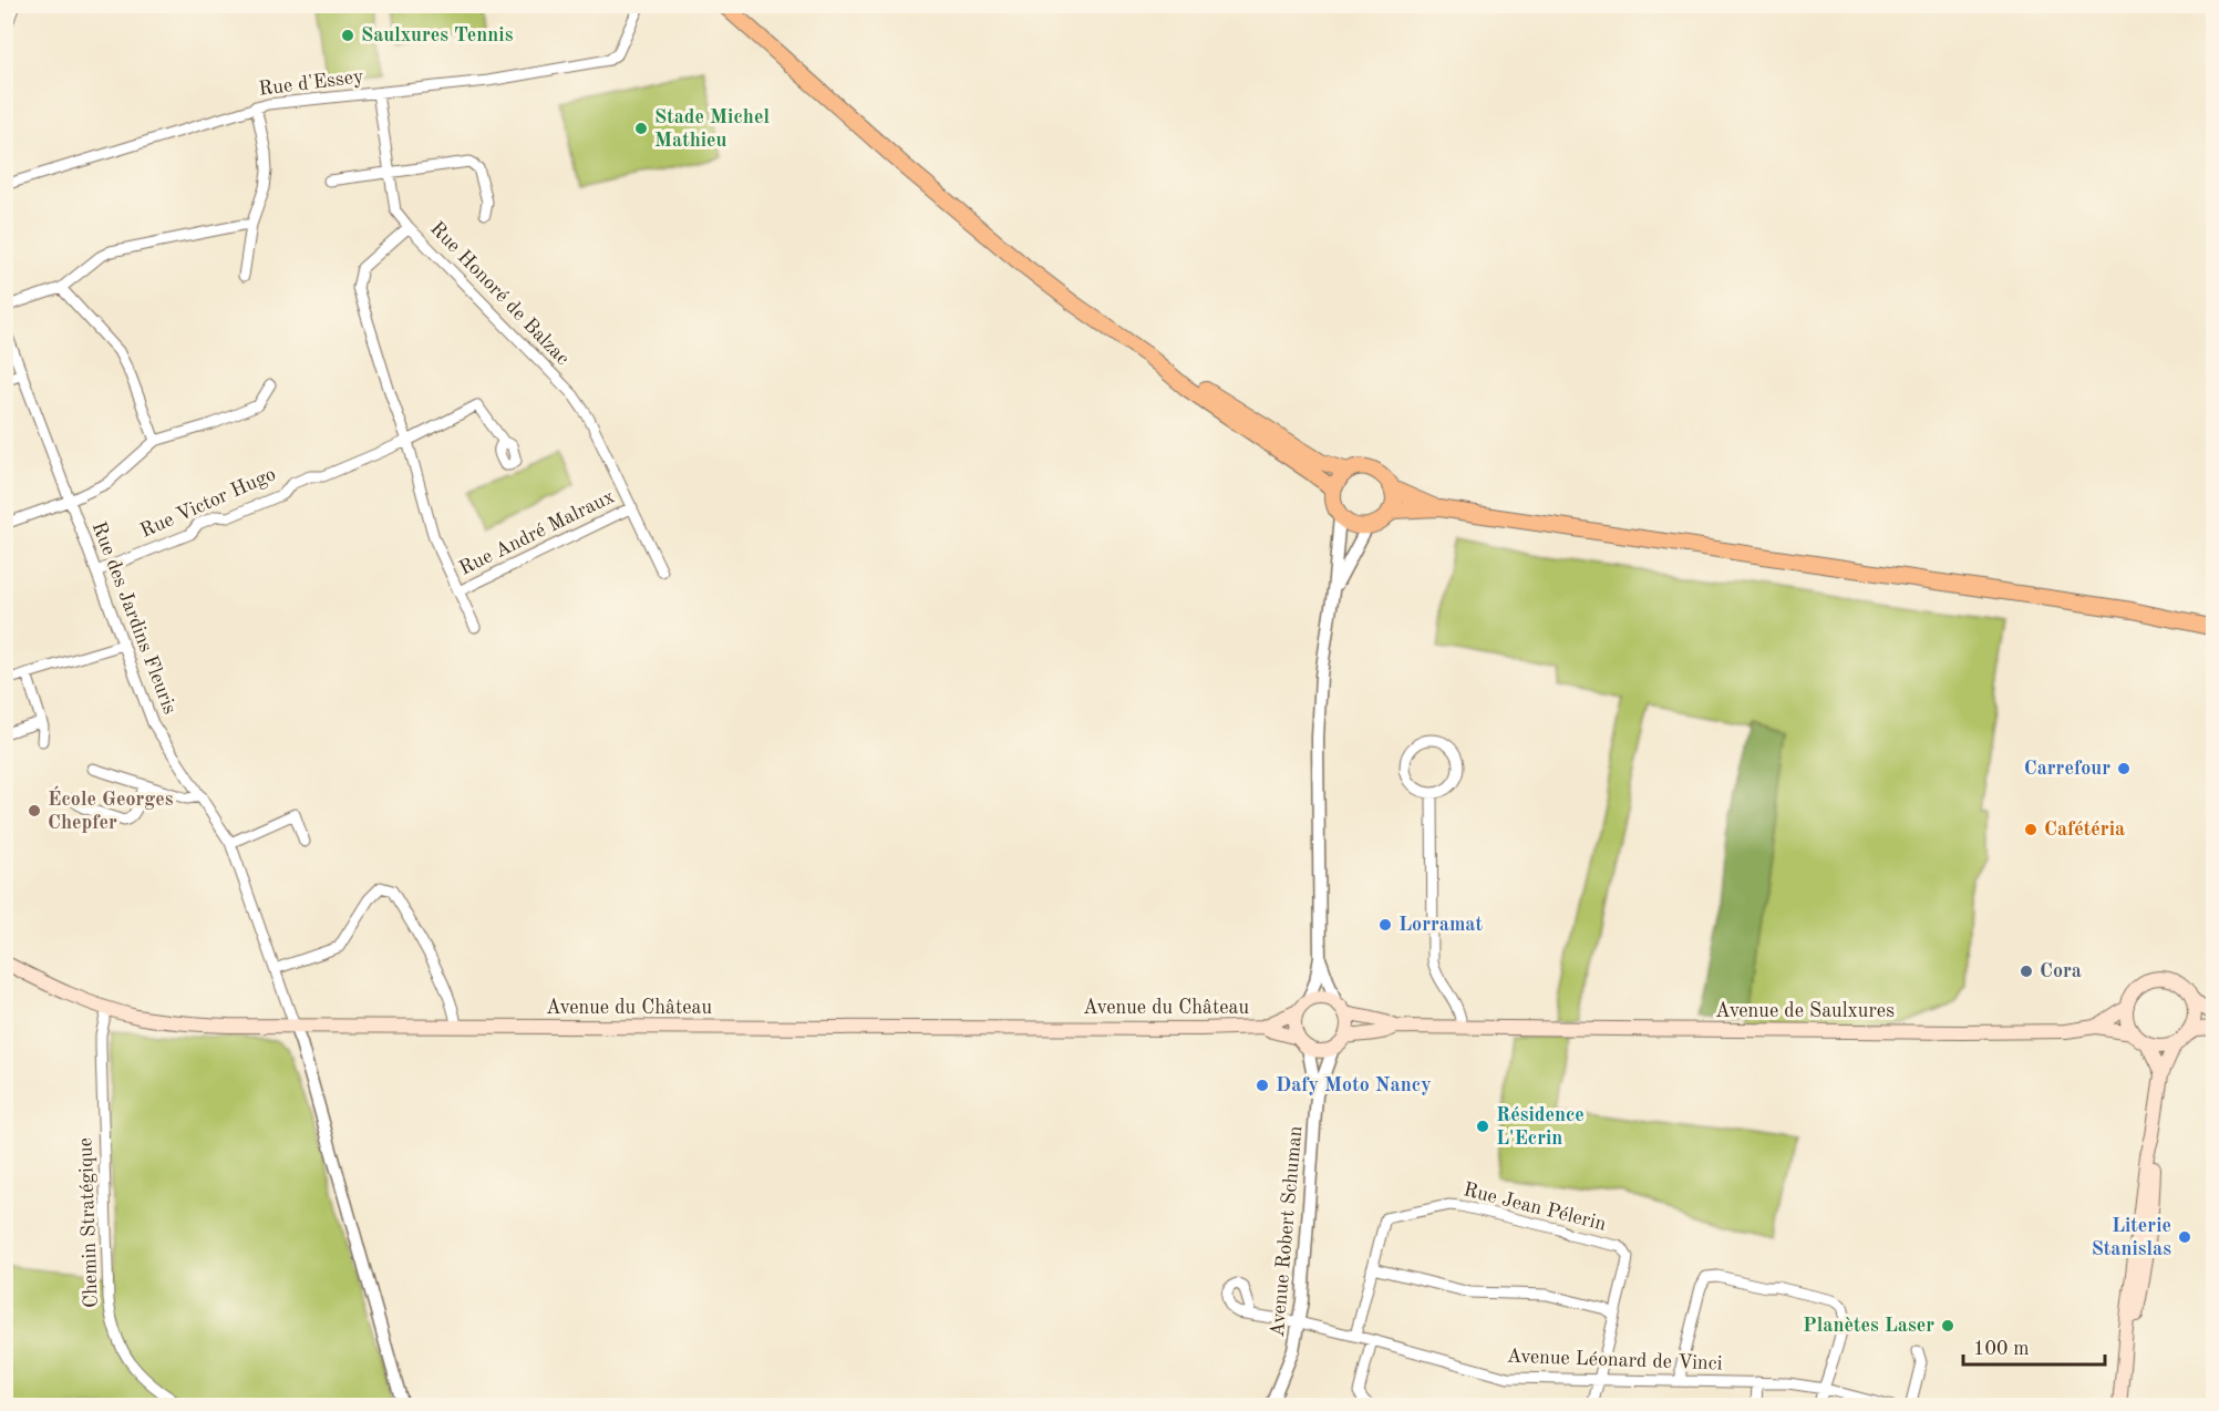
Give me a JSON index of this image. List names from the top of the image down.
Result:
{
  "streets": {
    "main road": ["Avenue du Château", "Avenue de Saulxures"],
    "street": [
      "Rue d'Essey",
      "Rue Honoré de Balzac",
      "Rue Victor Hugo",
      "Rue André Malraux",
      "Rue des Jardins Fleuris",
      "Rue Jean Pélerin",
      "Chemin Stratégique",
      "Avenue Robert Schuman",
      "Avenue Léonard de Vinci"
    ]
  },
  "crossings": [
    ["Rue d'Essey", "Rue Honoré de Balzac"],
    ["Rue Honoré de Balzac", "Rue André Malraux"],
    ["Rue Victor Hugo", "Rue des Jardins Fleuris"],
    ["Rue des Jardins Fleuris", "Avenue du Château"],
    ["Avenue du Château", "Chemin Stratégique"],
    ["Avenue du Château", "Avenue Robert Schuman"],
    ["Rue Jean Pélerin", "Avenue Léonard de Vinci"],
    ["Avenue Robert Schuman", "Avenue Léonard de Vinci"]
  ],
  "places": [
    "Saulxures Tennis",
    "Stade Michel Mathieu",
    "Carrefour",
    "École Georges Chepfer",
    "Cafétéria",
    "Lorramat",
    "Cora",
    "Dafy Moto Nancy",
    "Résidence L'Ecrin",
    "Literie Stanislas",
    "Planètes Laser"
  ],
  "scale_bar": "100 m"
}
